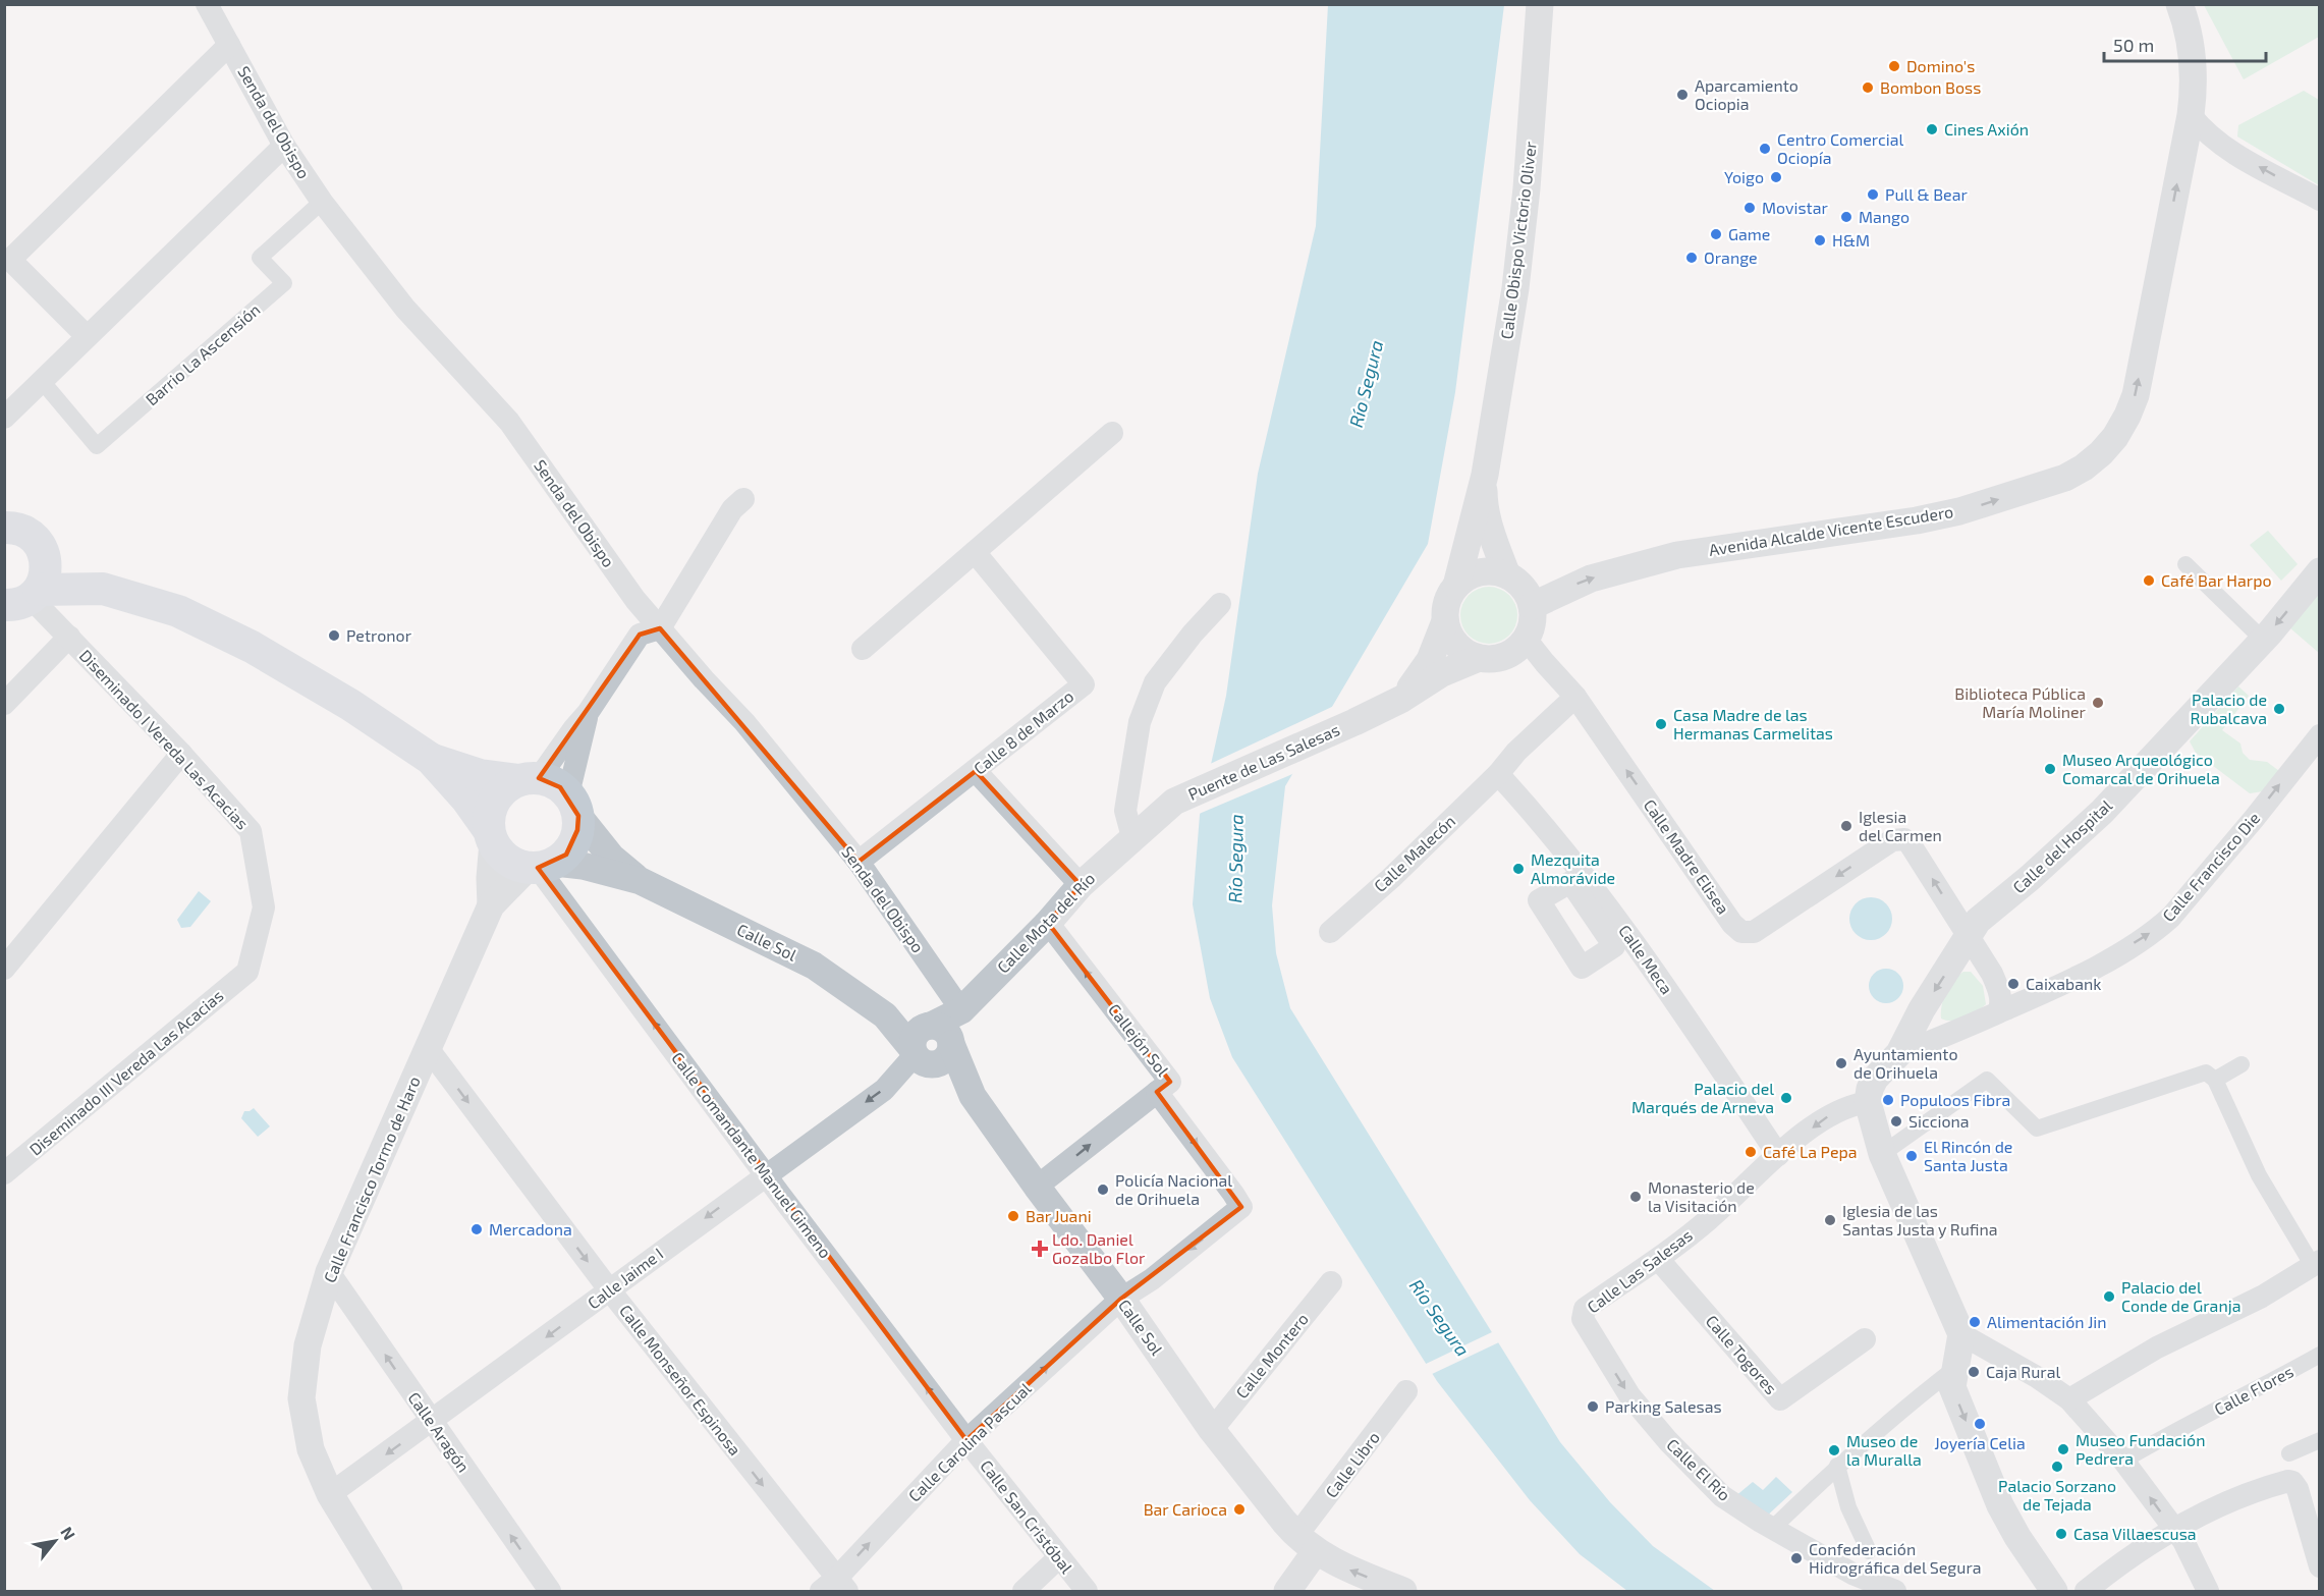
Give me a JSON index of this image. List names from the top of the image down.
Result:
{
  "streets": {
    "street": [
      "Senda del Obispo",
      "Calle Obispo Victorio Oliver",
      "Barrio La Ascensión",
      "Avenida Alcalde Vicente Escudero",
      "Calle 8 de Marzo",
      "Diseminado I Vereda Las Acacias",
      "Puente de Las Salesas",
      "Calle del Hospital",
      "Calle Malecón",
      "Calle Madre Elisea",
      "Calle Francisco Die",
      "Calle Mota del Río",
      "Calle Sol",
      "Calle Meca",
      "Callejón Sol",
      "Diseminado III Vereda Las Acacias",
      "Calle Comandante Manuel Gimeno",
      "Calle Francisco Tormo de Haro",
      "Calle Las Salesas",
      "Calle Jaime I",
      "Calle Togores",
      "Calle Montero",
      "Calle Monseñor Espinosa",
      "Calle Flores",
      "Calle Aragón",
      "Calle Carolina Pascual",
      "Calle Libro",
      "Calle El Río",
      "Calle San Cristóbal"
    ]
  },
  "crossings": [
    ["Senda del Obispo", "Barrio La Ascensión"],
    ["Senda del Obispo", "Calle 8 de Marzo"],
    ["Senda del Obispo", "Calle Mota del Río"],
    ["Calle Obispo Victorio Oliver", "Avenida Alcalde Vicente Escudero"],
    ["Calle Obispo Victorio Oliver", "Calle Madre Elisea"],
    ["Avenida Alcalde Vicente Escudero", "Calle Madre Elisea"],
    ["Diseminado I Vereda Las Acacias", "Diseminado III Vereda Las Acacias"],
    ["Puente de Las Salesas", "Calle Mota del Río"],
    ["Calle del Hospital", "Calle Madre Elisea"],
    ["Calle del Hospital", "Calle Francisco Die"],
    ["Calle del Hospital", "Calle Las Salesas"],
    ["Calle Malecón", "Calle Madre Elisea"],
    ["Calle Malecón", "Calle Meca"],
    ["Calle Mota del Río", "Calle Sol"],
    ["Calle Mota del Río", "Callejón Sol"],
    ["Calle Mota del Río", "Calle Jaime I"],
    ["Calle Sol", "Callejón Sol"],
    ["Calle Sol", "Calle Jaime I"],
    ["Calle Sol", "Calle Montero"],
    ["Calle Sol", "Calle Carolina Pascual"],
    ["Calle Sol", "Calle Libro"],
    ["Calle Meca", "Calle Las Salesas"],
    ["Callejón Sol", "Calle Carolina Pascual"],
    ["Calle Comandante Manuel Gimeno", "Calle Francisco Tormo de Haro"],
    ["Calle Comandante Manuel Gimeno", "Calle Jaime I"],
    ["Calle Comandante Manuel Gimeno", "Calle Carolina Pascual"],
    ["Calle Comandante Manuel Gimeno", "Calle San Cristóbal"],
    ["Calle Francisco Tormo de Haro", "Calle Jaime I"],
    ["Calle Francisco Tormo de Haro", "Calle Monseñor Espinosa"],
    ["Calle Francisco Tormo de Haro", "Calle Aragón"],
    ["Calle Las Salesas", "Calle Togores"],
    ["Calle Las Salesas", "Calle El Río"],
    ["Calle Jaime I", "Calle Monseñor Espinosa"],
    ["Calle Jaime I", "Calle Aragón"],
    ["Calle Monseñor Espinosa", "Calle Carolina Pascual"],
    ["Calle Carolina Pascual", "Calle San Cristóbal"]
  ],
  "one_way": [
    "Avenida Alcalde Vicente Escudero",
    "Calle Francisco Die",
    "Calle Comandante Manuel Gimeno",
    "Calle Jaime I",
    "Calle Monseñor Espinosa",
    "Calle Aragón",
    "Calle El Río"
  ],
  "water": ["Río Segura"],
  "places": {
    "other": [
      "Domino's",
      "Bombon Boss",
      "Aparcamiento Ociopia",
      "Cines Axión",
      "Centro Comercial Ociopía",
      "Yoigo",
      "Pull & Bear",
      "Movistar",
      "Mango",
      "Game",
      "H&M",
      "Orange",
      "Café Bar Harpo",
      "Petronor",
      "Biblioteca Pública María Moliner",
      "Palacio de Rubalcava",
      "Casa Madre de las Hermanas Carmelitas",
      "Museo Arqueológico Comarcal de Orihuela",
      "Iglesia del Carmen",
      "Mezquita Almorávide",
      "Caixabank",
      "Ayuntamiento de Orihuela",
      "Palacio del Marqués de Arneva",
      "Populoos Fibra",
      "Sicciona",
      "Café La Pepa",
      "El Rincón de Santa Justa",
      "Policía Nacional de Orihuela",
      "Monasterio de la Visitación",
      "Bar Juani",
      "Iglesia de las Santas Justa y Rufina",
      "Mercadona",
      "Palacio del Conde de Granja",
      "Alimentación Jin",
      "Caja Rural",
      "Parking Salesas",
      "Joyería Celia",
      "Museo Fundación Pedrera",
      "Museo de la Muralla",
      "Palacio Sorzano de Tejada",
      "Bar Carioca",
      "Casa Villaescusa",
      "Confederación Hidrográfica del Segura"
    ],
    "health": ["Ldo. Daniel Gozalbo Flor"]
  },
  "scale_bar": "50 m",
  "north": "top right"
}
